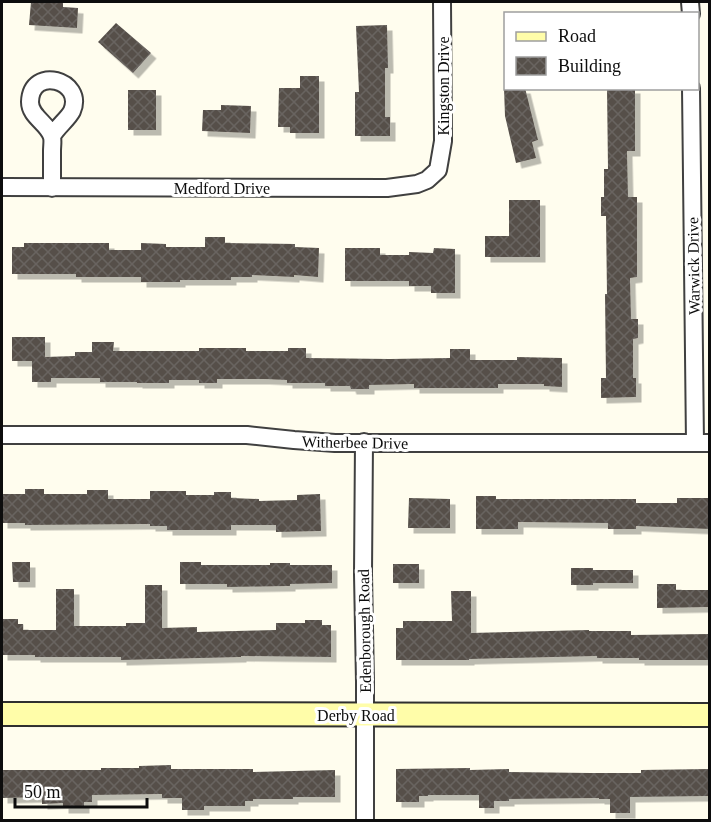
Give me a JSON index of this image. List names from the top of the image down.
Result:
{
  "streets": {
    "street": [
      "Kingston Drive",
      "Medford Drive",
      "Warwick Drive",
      "Witherbee Drive",
      "Edenborough Road",
      "Derby Road"
    ]
  },
  "crossings": [
    ["Kingston Drive", "Medford Drive"],
    ["Warwick Drive", "Witherbee Drive"],
    ["Witherbee Drive", "Edenborough Road"],
    ["Edenborough Road", "Derby Road"]
  ],
  "legend": ["Road", "Building"],
  "scale_bar": "50 m"
}
